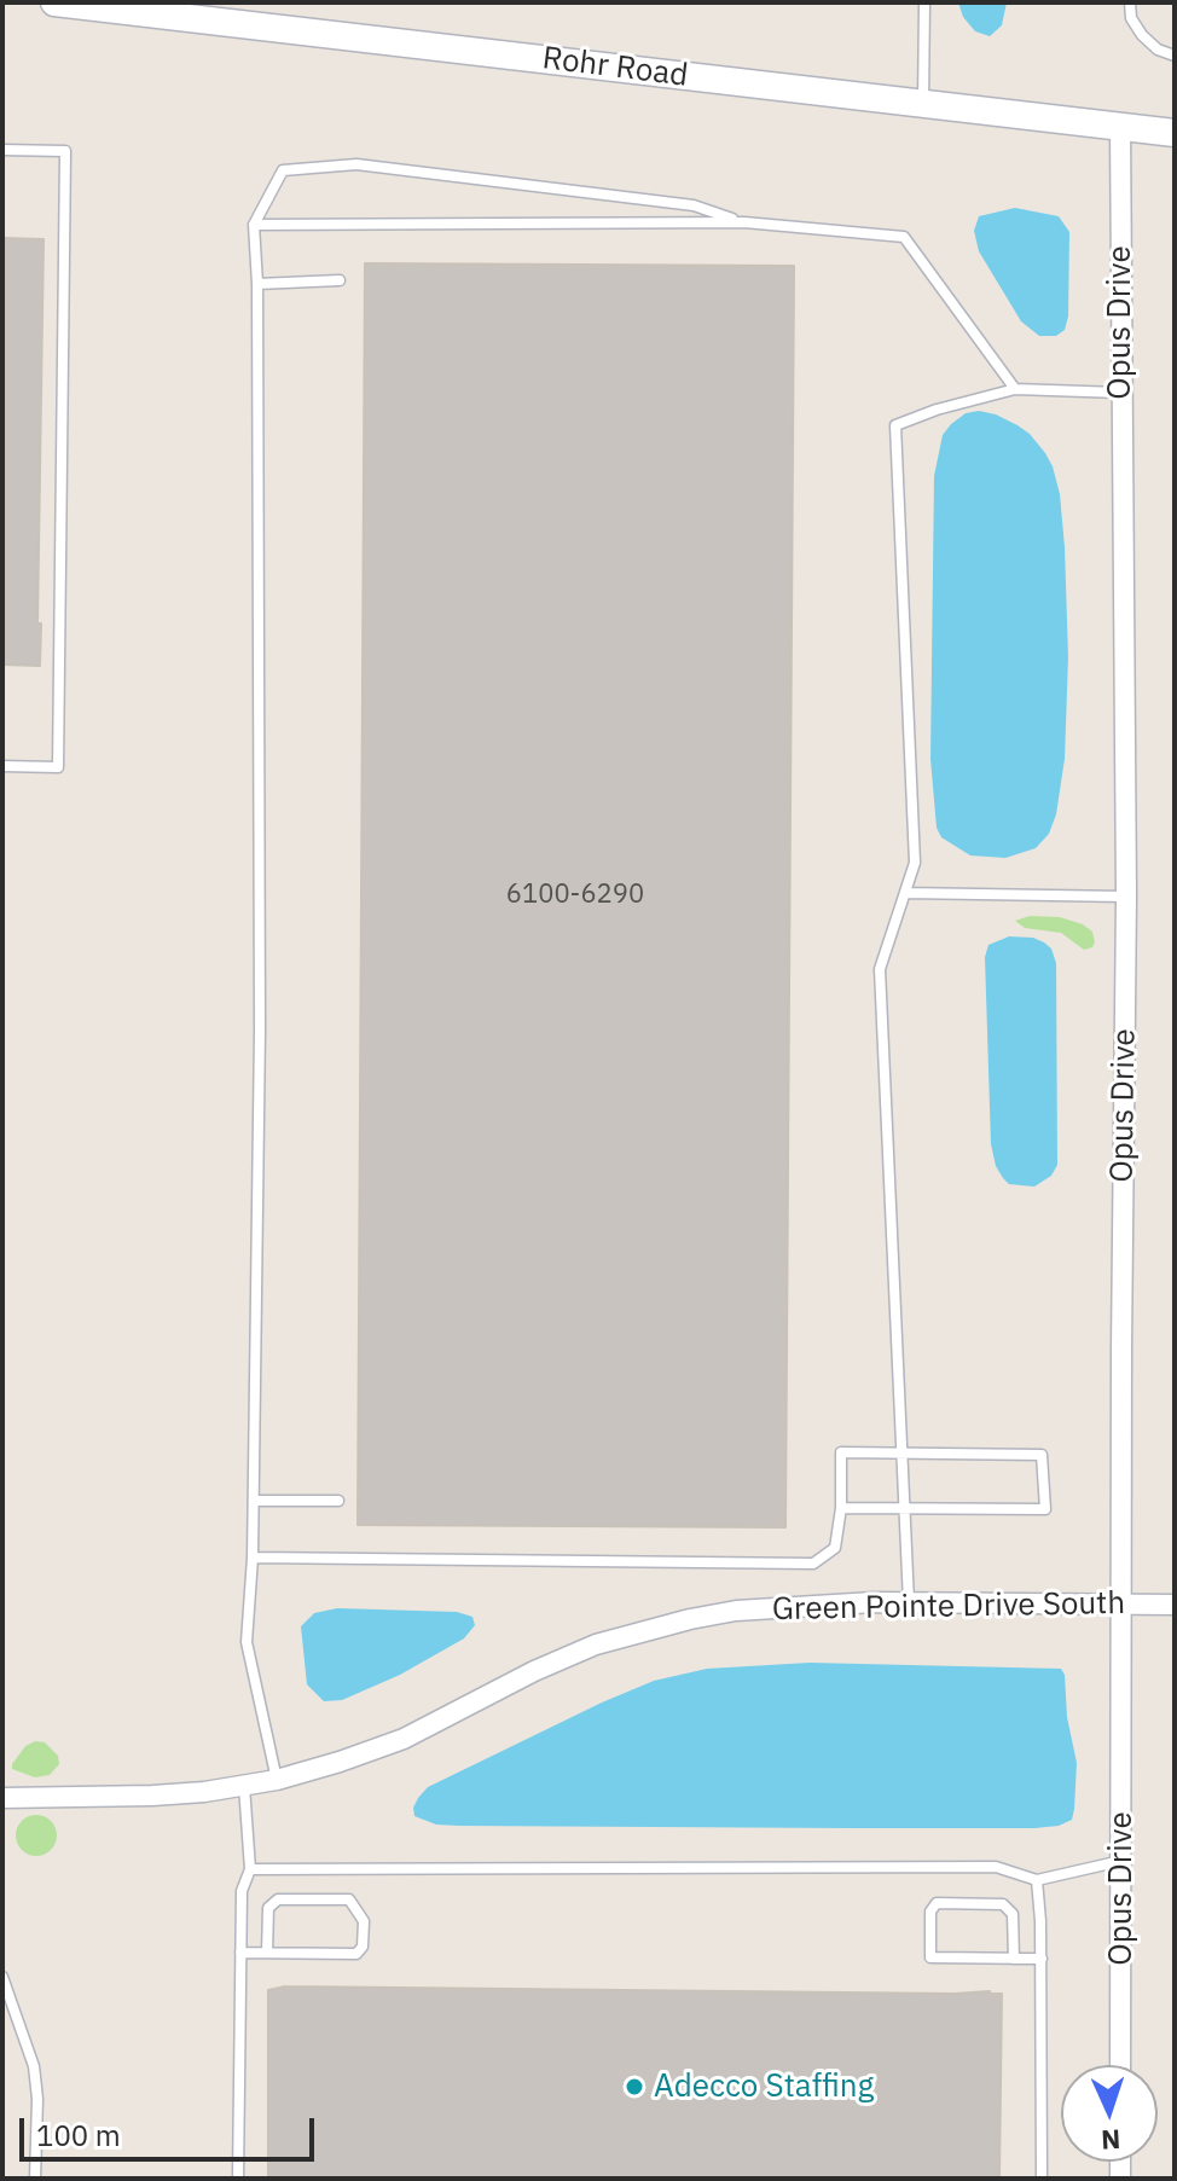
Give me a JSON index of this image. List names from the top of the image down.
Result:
{
  "streets": {
    "street": ["Rohr Road", "Opus Drive", "Green Pointe Drive South"]
  },
  "crossings": [
    ["Rohr Road", "Opus Drive"],
    ["Opus Drive", "Green Pointe Drive South"]
  ],
  "places": ["Adecco Staffing"],
  "house_numbers": ["6100-6290"],
  "scale_bar": "100 m",
  "north": "bottom"
}
